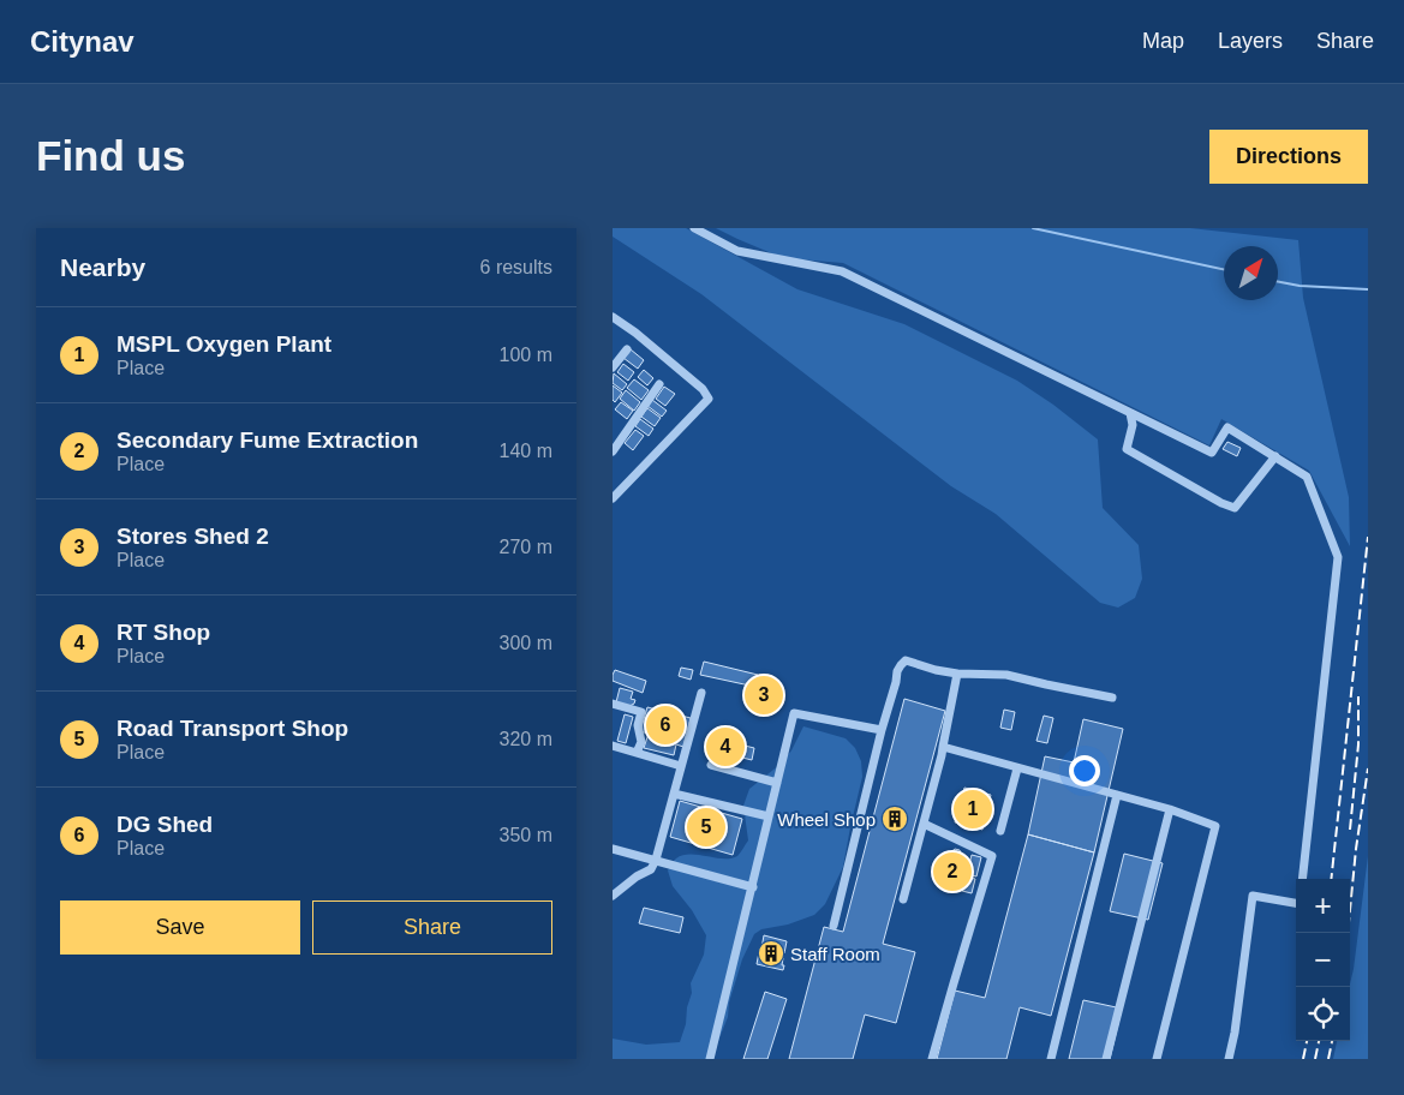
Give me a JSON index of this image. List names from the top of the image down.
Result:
{
  "places": {
    "building": ["Wheel Shop", "Staff Room"]
  },
  "north": "top right",
  "page": {
    "header": "Citynav",
    "nav": ["Map", "Layers", "Share"],
    "buttons": [
      "Directions",
      ["Save", "Share"]
    ],
    "title": "Find us",
    "heading": ["Nearby", "6 results"],
    "list": [
      {
        "mark": "1",
        "name": "MSPL Oxygen Plant",
        "note": "Place",
        "value": "100 m"
      },
      {
        "mark": "2",
        "name": "Secondary Fume Extraction",
        "note": "Place",
        "value": "140 m"
      },
      {
        "mark": "3",
        "name": "Stores Shed 2",
        "note": "Place",
        "value": "270 m"
      },
      {
        "mark": "4",
        "name": "RT Shop",
        "note": "Place",
        "value": "300 m"
      },
      {
        "mark": "5",
        "name": "Road Transport Shop",
        "note": "Place",
        "value": "320 m"
      },
      {
        "mark": "6",
        "name": "DG Shed",
        "note": "Place",
        "value": "350 m"
      }
    ],
    "pins": [
      "3",
      "6",
      "4",
      "1",
      "5",
      "2"
    ],
    "map_buttons": ["+", "−"]
  }
}
